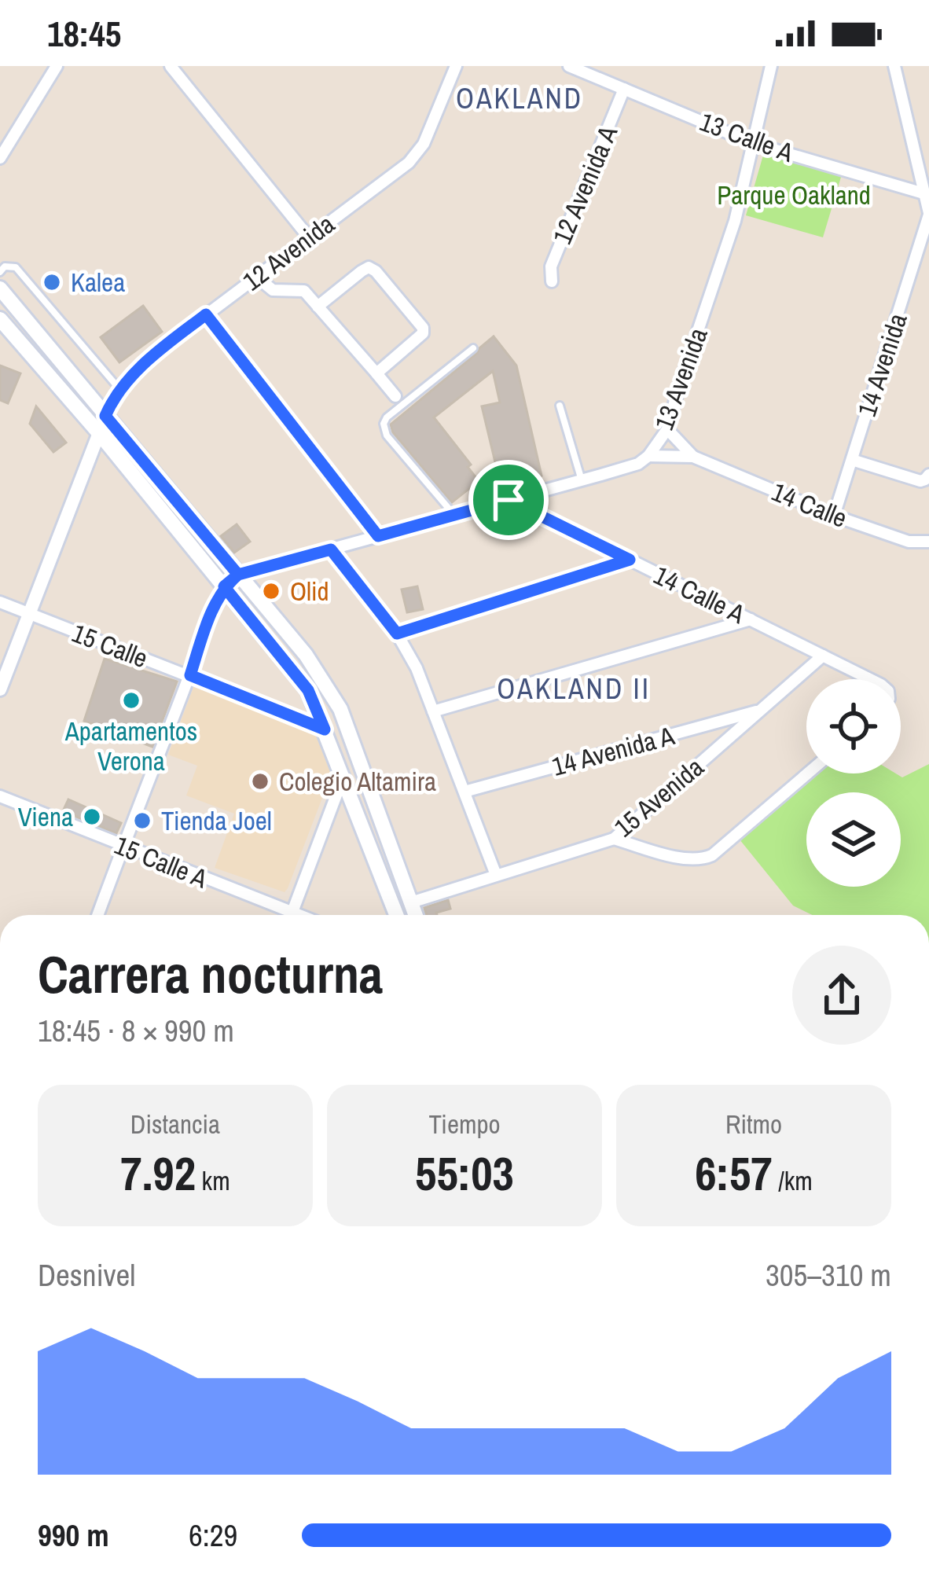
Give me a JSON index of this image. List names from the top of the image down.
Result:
{
  "streets": {
    "main road": ["12 Avenida"],
    "street": [
      "13 Calle A",
      "12 Avenida A",
      "14 Avenida",
      "13 Avenida",
      "14 Calle",
      "14 Calle A",
      "15 Calle",
      "14 Avenida A",
      "15 Avenida",
      "15 Calle A"
    ]
  },
  "crossings": [
    ["13 Calle A", "12 Avenida A"],
    ["13 Calle A", "14 Avenida"],
    ["13 Calle A", "13 Avenida"],
    ["12 Avenida", "15 Calle"],
    ["14 Avenida", "14 Calle"],
    ["13 Avenida", "14 Calle"],
    ["13 Avenida", "14 Calle A"],
    ["13 Avenida", "15 Calle"],
    ["13 Avenida", "15 Calle A"],
    ["14 Calle A", "15 Avenida"],
    ["14 Avenida A", "15 Avenida"]
  ],
  "districts": ["OAKLAND", "OAKLAND II"],
  "parks": ["Parque Oakland"],
  "places": [
    "Kalea",
    "Olid",
    "Apartamentos Verona",
    "Colegio Altamira",
    "Viena",
    "Tienda Joel"
  ],
  "page": {
    "status": "18:45",
    "heading": ["Carrera nocturna", "18:45 · 8 × 990 m"],
    "stats": [
      ["Distancia", "7.92 km"],
      ["Tiempo", "55:03"],
      ["Ritmo", "6:57 /km"]
    ],
    "chart": ["Desnivel", "305–310 m"],
    "list": [
      {
        "name": "990 m",
        "note": "6:29"
      }
    ]
  }
}
